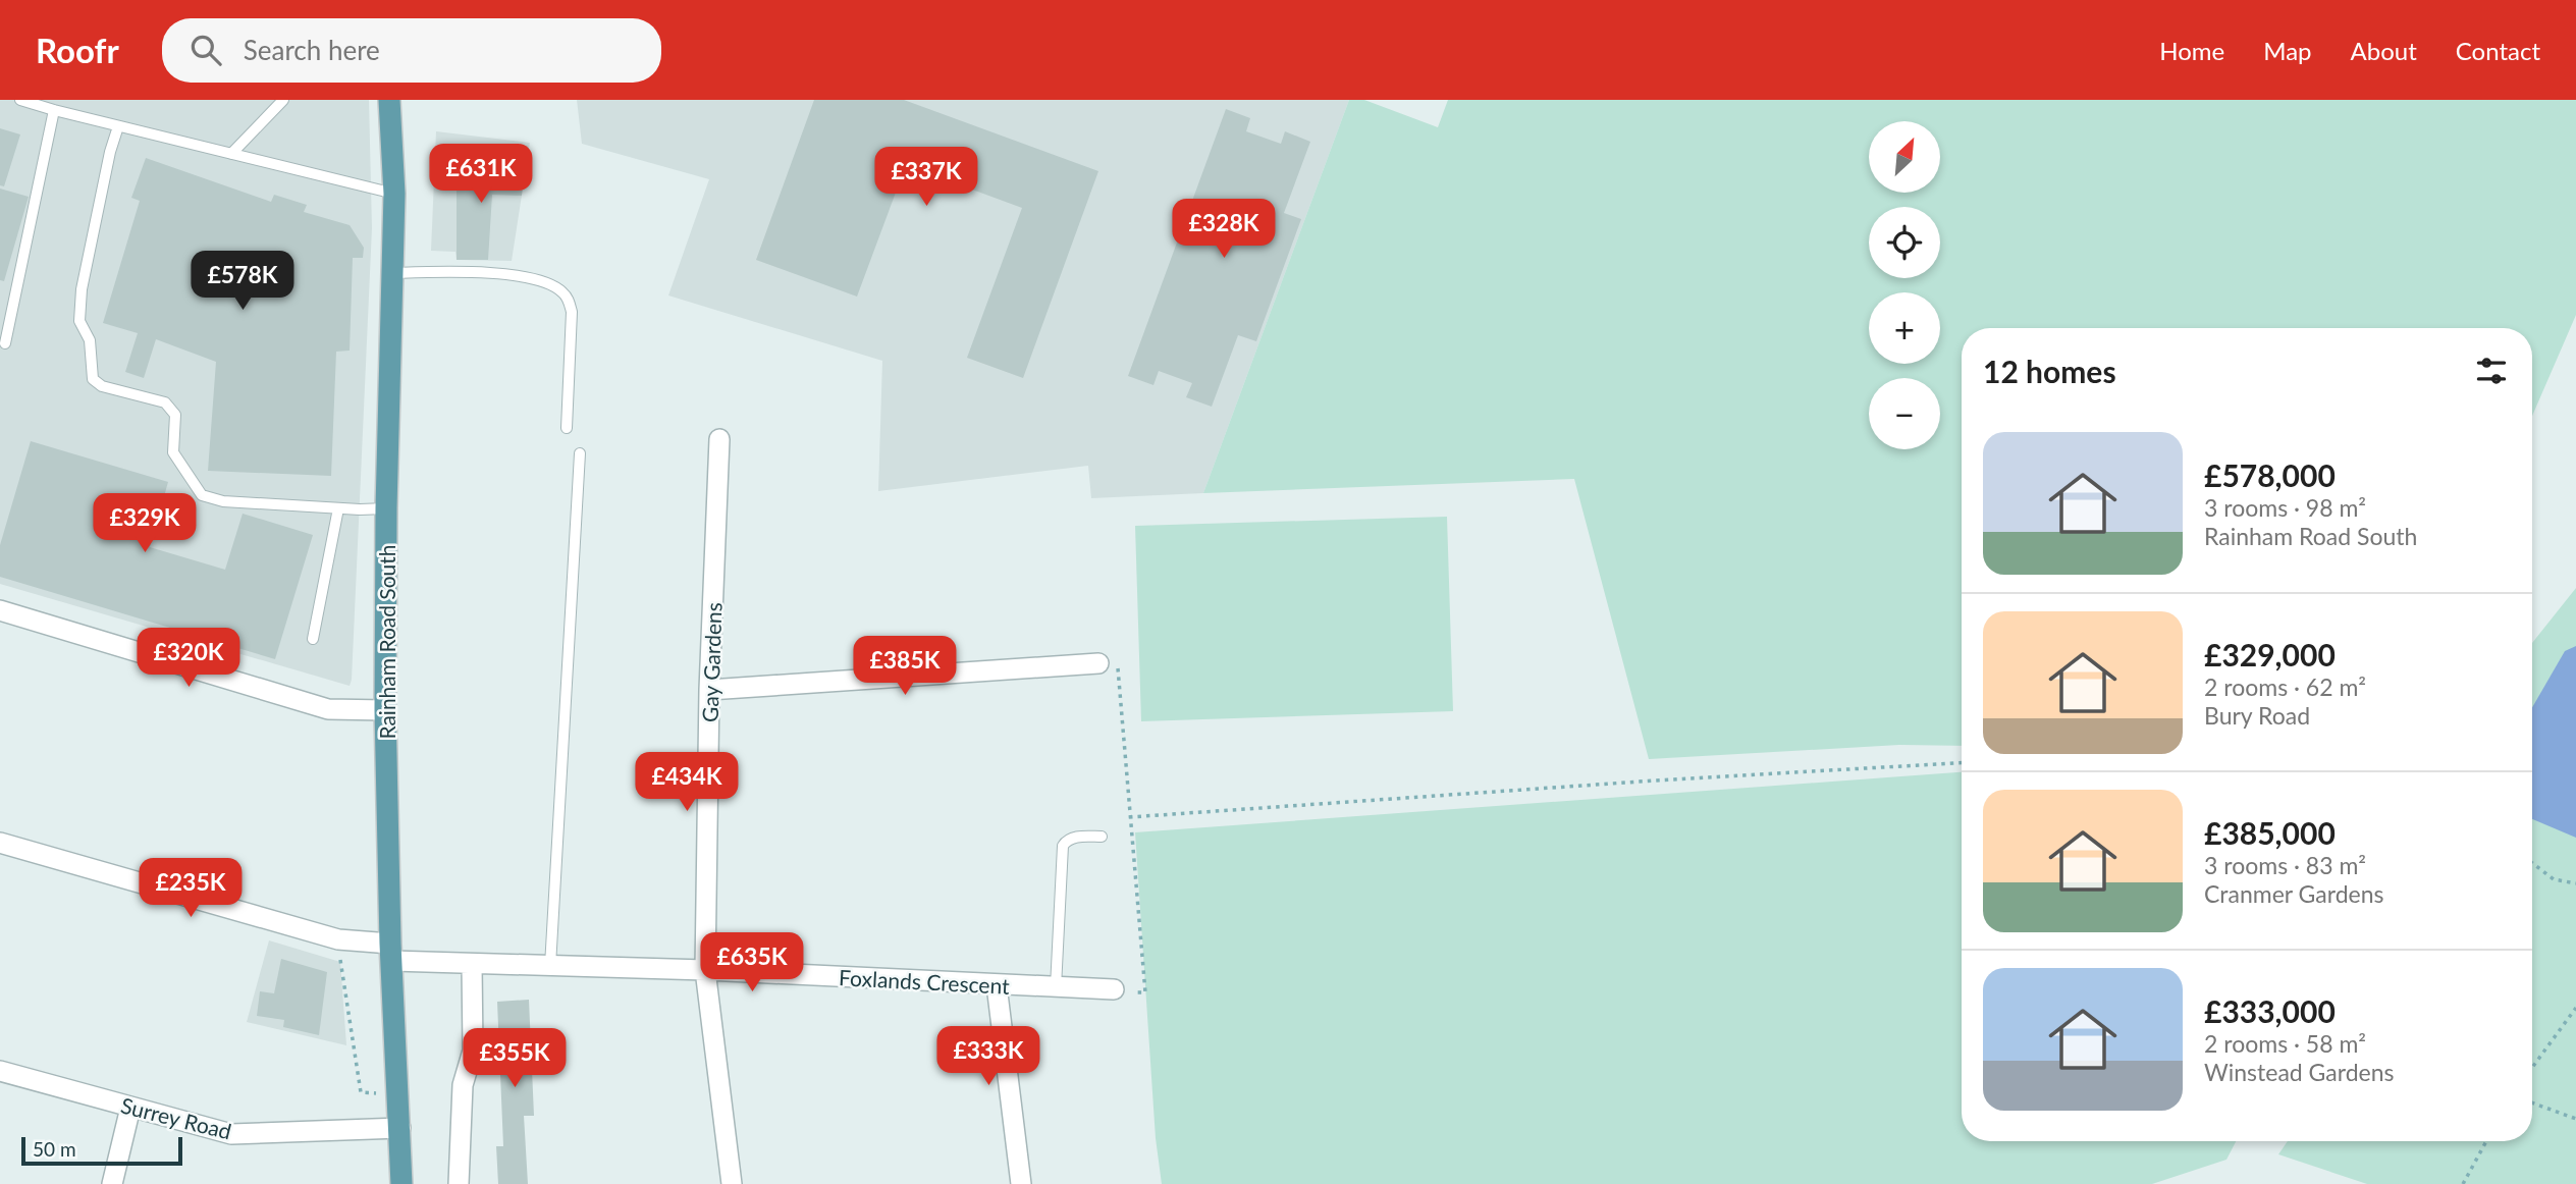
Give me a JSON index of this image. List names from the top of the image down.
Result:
{
  "streets": {
    "main road": ["Rainham Road South"],
    "street": ["Gay Gardens", "Foxlands Crescent", "Surrey Road"]
  },
  "crossings": [
    ["Rainham Road South", "Foxlands Crescent"],
    ["Rainham Road South", "Surrey Road"],
    ["Gay Gardens", "Foxlands Crescent"]
  ],
  "scale_bar": "50 m",
  "north": "top right",
  "page": {
    "header": "Roofr",
    "search": "Search here",
    "nav": [
      "Home",
      "Map",
      "About",
      "Contact"
    ],
    "map_buttons": ["+", "−"],
    "price": [
      "£631K",
      "£337K",
      "£328K",
      "£578K",
      "£329K",
      "£320K",
      "£385K",
      "£434K",
      "£235K",
      "£635K",
      "£333K",
      "£355K"
    ],
    "heading": "12 homes",
    "list": [
      {
        "name": "£578,000",
        "note": "3 rooms · 98 m² · Rainham Road South"
      },
      {
        "name": "£329,000",
        "note": "2 rooms · 62 m² · Bury Road"
      },
      {
        "name": "£385,000",
        "note": "3 rooms · 83 m² · Cranmer Gardens"
      },
      {
        "name": "£333,000",
        "note": "2 rooms · 58 m² · Winstead Gardens"
      }
    ],
    "scale": "50 m"
  }
}
